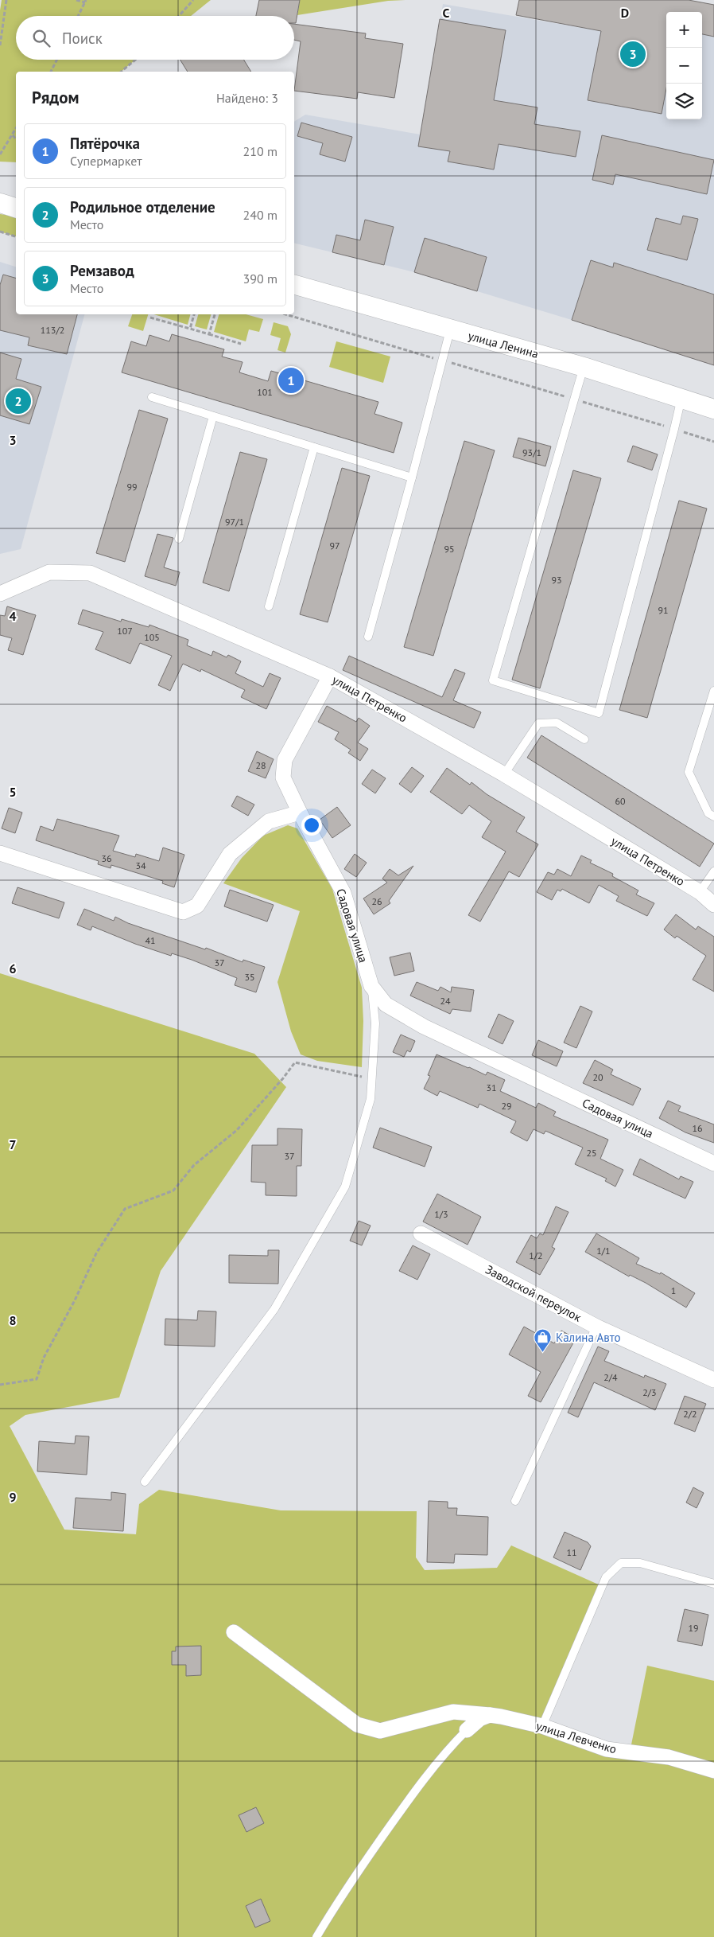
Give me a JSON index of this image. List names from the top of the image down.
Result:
{
  "streets": {
    "street": [
      "улица Ленина",
      "улица Петренко",
      "Садовая улица",
      "Заводской переулок",
      "улица Левченко"
    ]
  },
  "crossings": [
    ["улица Петренко", "Садовая улица"]
  ],
  "places": {
    "shop": ["Калина Авто"]
  },
  "house_numbers": [
    "113/2",
    "101",
    "93/1",
    "99",
    "97/1",
    "97",
    "95",
    "93",
    "91",
    "107",
    "105",
    "28",
    "60",
    "36",
    "34",
    "26",
    "41",
    "37",
    "35",
    "24",
    "20",
    "31",
    "29",
    "16",
    "25",
    "37",
    "1/3",
    "1/1",
    "1/2",
    "1",
    "2/4",
    "2/3",
    "2/2",
    "11",
    "19"
  ],
  "page": {
    "map_buttons": ["+", "−"],
    "search": "Поиск",
    "pins": ["3", "1", "2"],
    "heading": ["Рядом", "Найдено: 3"],
    "list": [
      {
        "mark": "1",
        "name": "Пятёрочка",
        "note": "Супермаркет",
        "value": "210 m"
      },
      {
        "mark": "2",
        "name": "Родильное отделение",
        "note": "Место",
        "value": "240 m"
      },
      {
        "mark": "3",
        "name": "Ремзавод",
        "note": "Место",
        "value": "390 m"
      }
    ]
  },
  "grid": {
    "columns": ["C", "D"],
    "rows": [
      "3",
      "4",
      "5",
      "6",
      "7",
      "8",
      "9"
    ]
  }
}
